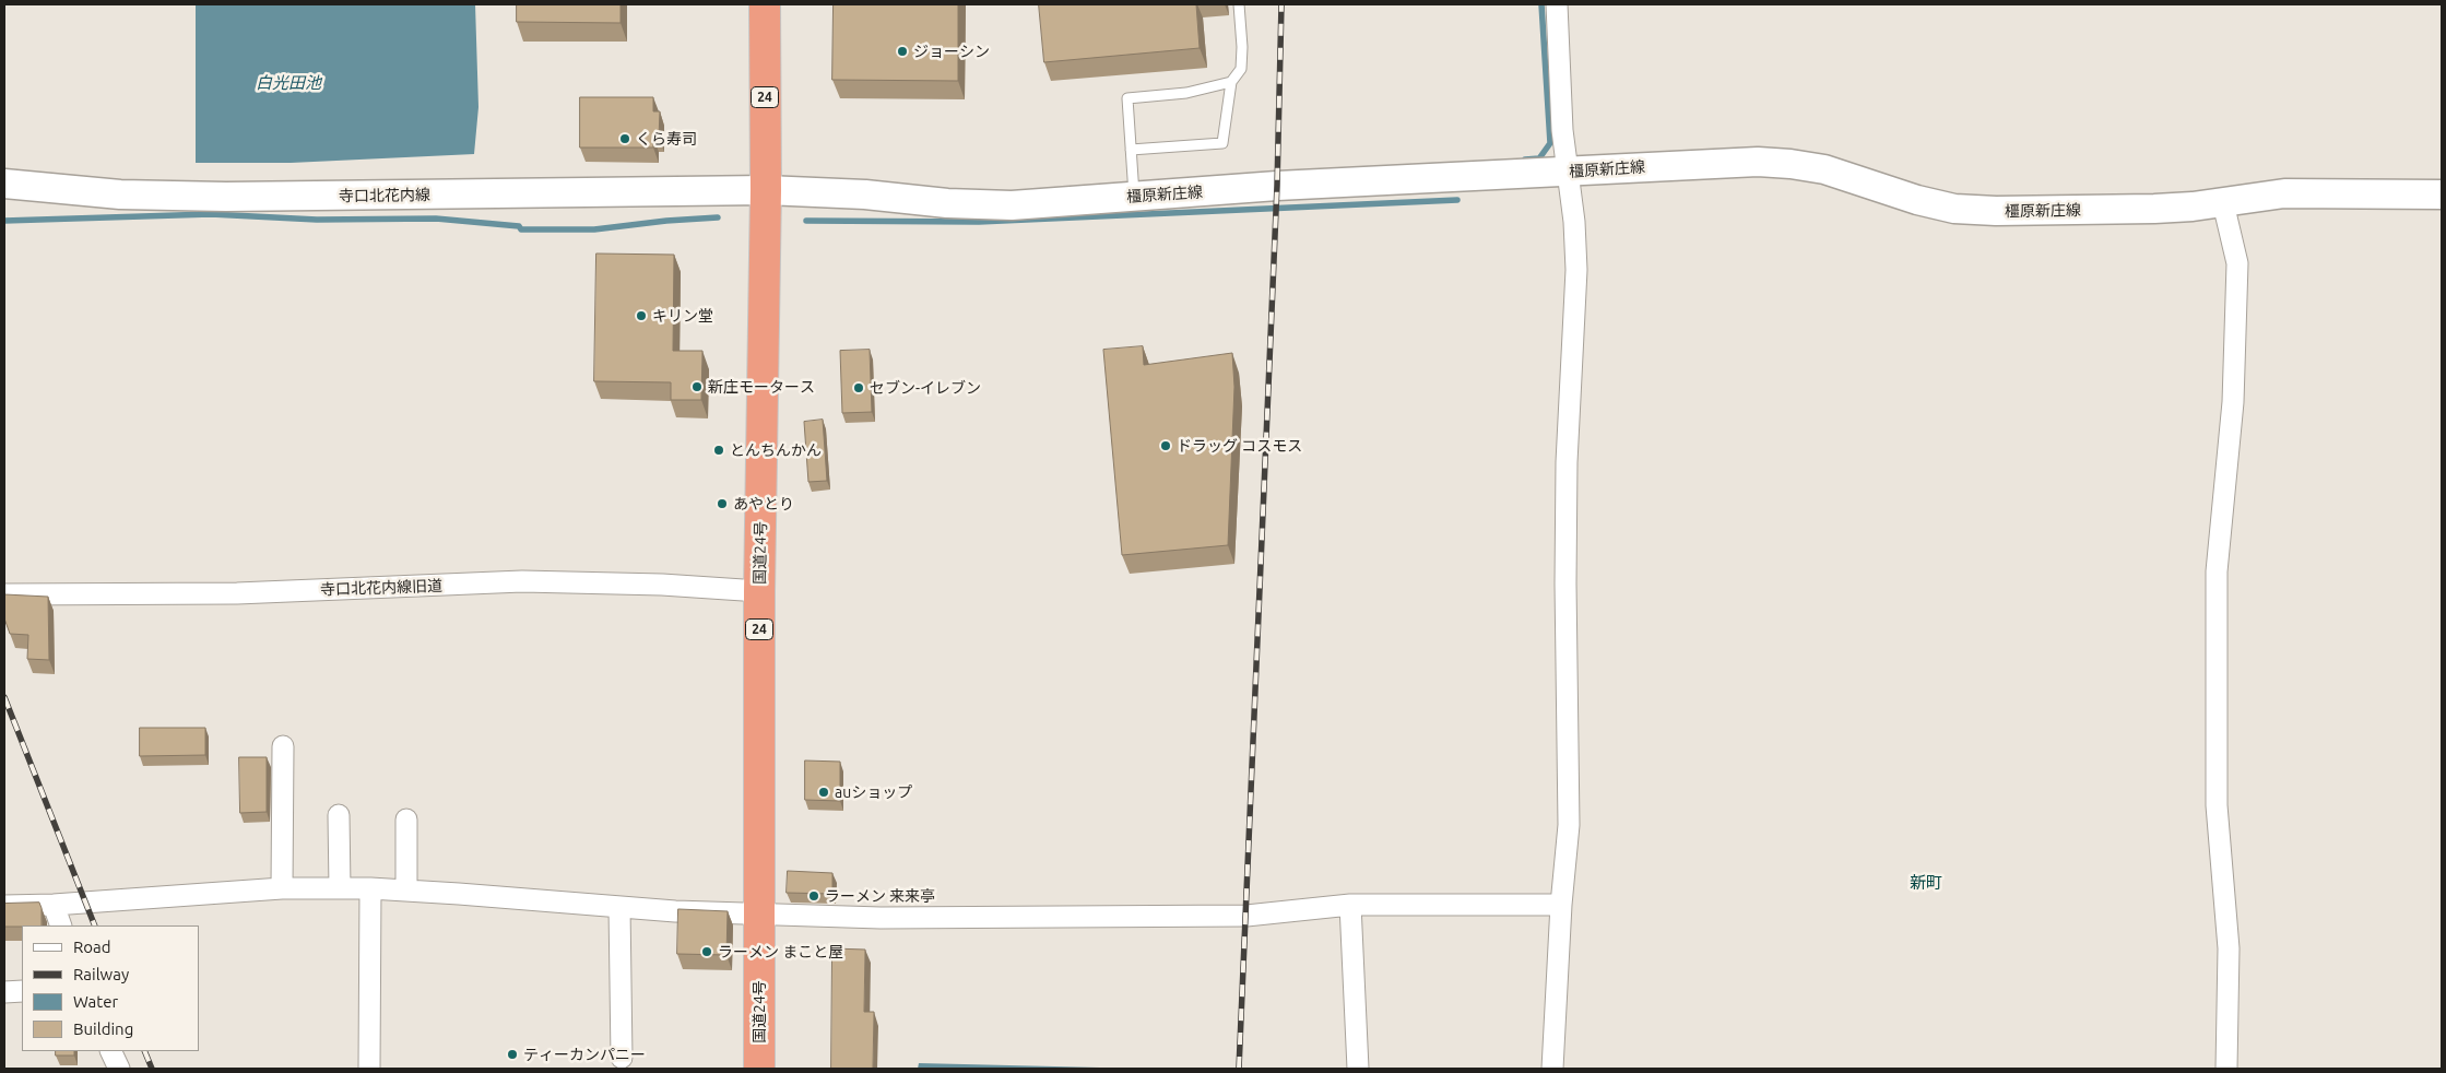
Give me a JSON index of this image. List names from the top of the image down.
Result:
{
  "streets": {
    "highway": ["24", "国道24号"],
    "main road": ["橿原新庄線", "寺口北花内線"],
    "street": ["寺口北花内線旧道"]
  },
  "crossings": [
    ["橿原新庄線", "寺口北花内線"],
    ["橿原新庄線", "国道24号"],
    ["寺口北花内線", "国道24号"],
    ["国道24号", "寺口北花内線旧道"]
  ],
  "districts": ["新町"],
  "water": ["白光田池"],
  "places": [
    "ジョーシン",
    "くら寿司",
    "キリン堂",
    "新庄モータース",
    "セブン-イレブン",
    "ドラッグ コスモス",
    "とんちんかん",
    "あやとり",
    "auショップ",
    "ラーメン 来来亭",
    "ラーメン まこと屋",
    "ティーカンパニー"
  ],
  "legend": [
    "Road",
    "Railway",
    "Water",
    "Building"
  ]
}
